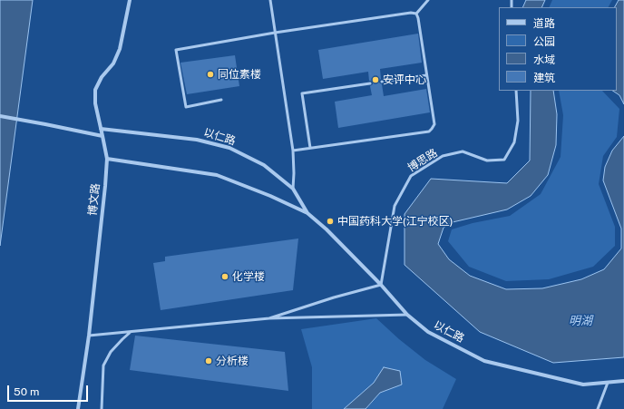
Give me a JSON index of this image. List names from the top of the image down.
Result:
{
  "streets": {
    "street": ["以仁路", "博文路"],
    "lane": ["博思路"]
  },
  "crossings": [
    ["以仁路", "博思路"],
    ["以仁路", "博文路"]
  ],
  "water": ["明湖"],
  "places": [
    "同位素楼",
    "安评中心",
    "中国药科大学(江宁校区)",
    "化学楼",
    "分析楼"
  ],
  "legend": [
    "道路",
    "公园",
    "水域",
    "建筑"
  ],
  "scale_bar": "50 m"
}
